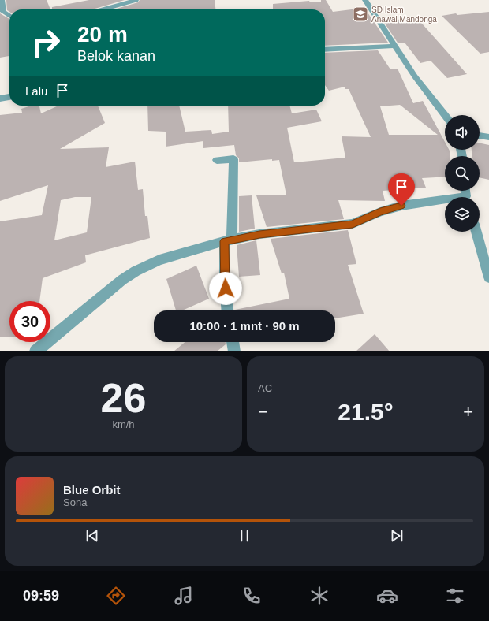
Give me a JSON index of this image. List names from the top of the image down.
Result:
{
  "places": {
    "school or university": ["SD Islam Anawai Mandonga"]
  },
  "page": {
    "turn": ["20 m", "Belok kanan"],
    "then": "Lalu",
    "limit": "30",
    "trip": "10:00 · 1 mnt · 90 m",
    "tile": [
      ["26", "km/h"],
      "AC"
    ],
    "heat": ["−", "21.5°", "+"],
    "song": ["Blue Orbit", "Sona"],
    "tabs": "09:59"
  }
}
